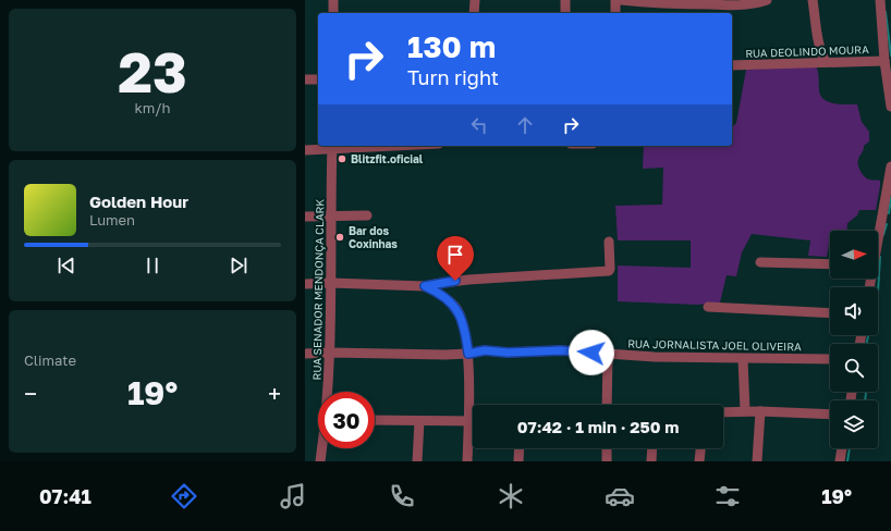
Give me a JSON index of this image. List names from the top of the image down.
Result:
{
  "streets": {
    "street": ["RUA DEOLINDO MOURA", "RUA SENADOR MENDONÇA CLARK", "RUA JORNALISTA JOEL OLIVEIRA"]
  },
  "crossings": [
    ["RUA SENADOR MENDONÇA CLARK", "RUA JORNALISTA JOEL OLIVEIRA"]
  ],
  "places": ["Blitzfit.oficial", "Bar dos Coxinhas"],
  "north": "right",
  "page": {
    "tile": [
      ["23", "km/h"],
      "Climate"
    ],
    "turn": ["130 m", "Turn right"],
    "song": ["Golden Hour", "Lumen"],
    "heat": ["−", "19°", "+"],
    "limit": "30",
    "trip": "07:42 · 1 min · 250 m",
    "tabs": ["07:41", "19°"]
  }
}
